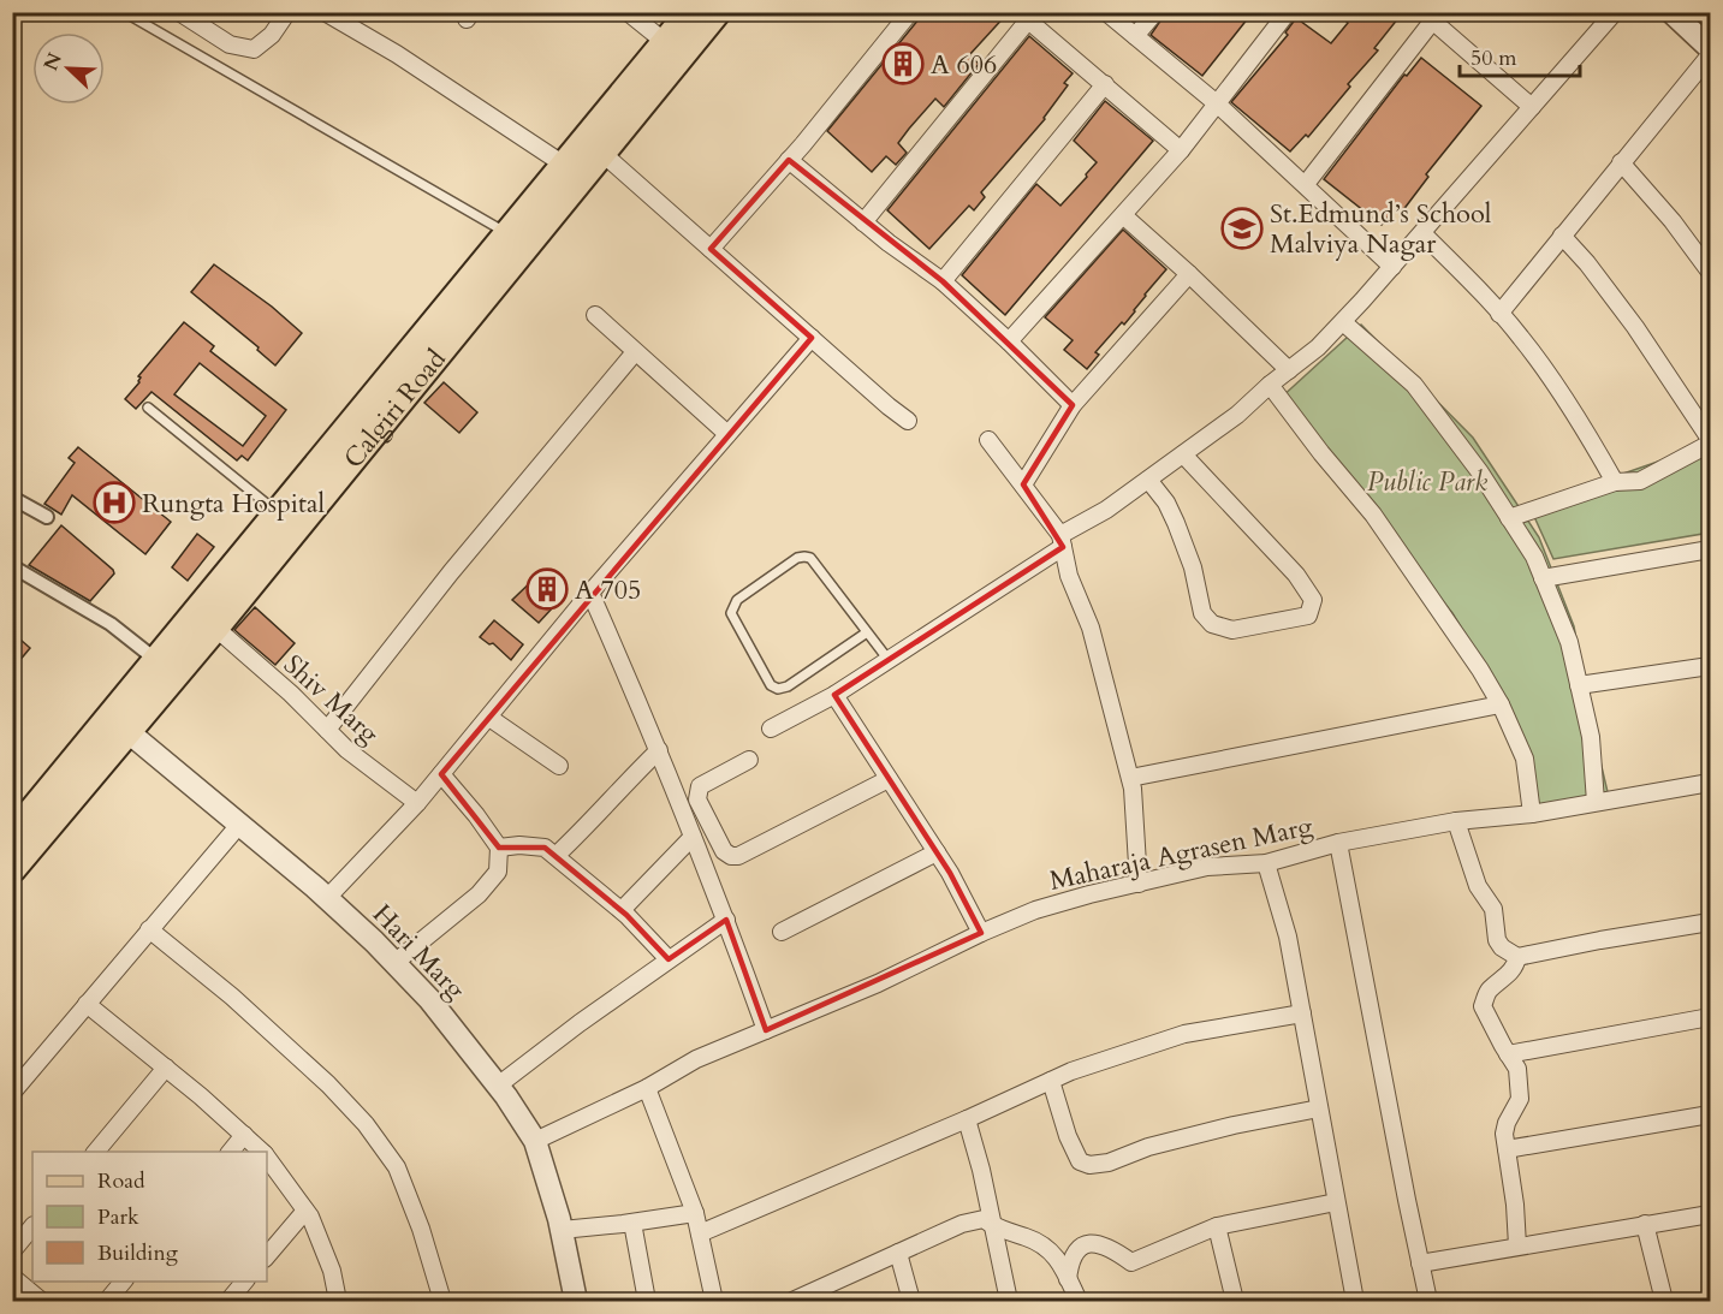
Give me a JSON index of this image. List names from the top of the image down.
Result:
{
  "streets": {
    "main road": ["Calgiri Road"],
    "street": ["Shiv Marg", "Maharaja Agrasen Marg", "Hari Marg"]
  },
  "crossings": [
    ["Calgiri Road", "Shiv Marg"],
    ["Calgiri Road", "Hari Marg"],
    ["Maharaja Agrasen Marg", "Hari Marg"]
  ],
  "parks": ["Public Park"],
  "places": {
    "building": ["A 606", "A 705"],
    "school or university": ["St.Edmund’s School Malviya Nagar"],
    "hospital": ["Rungta Hospital"]
  },
  "legend": ["Road", "Park", "Building"],
  "scale_bar": "50 m",
  "north": "top left"
}
